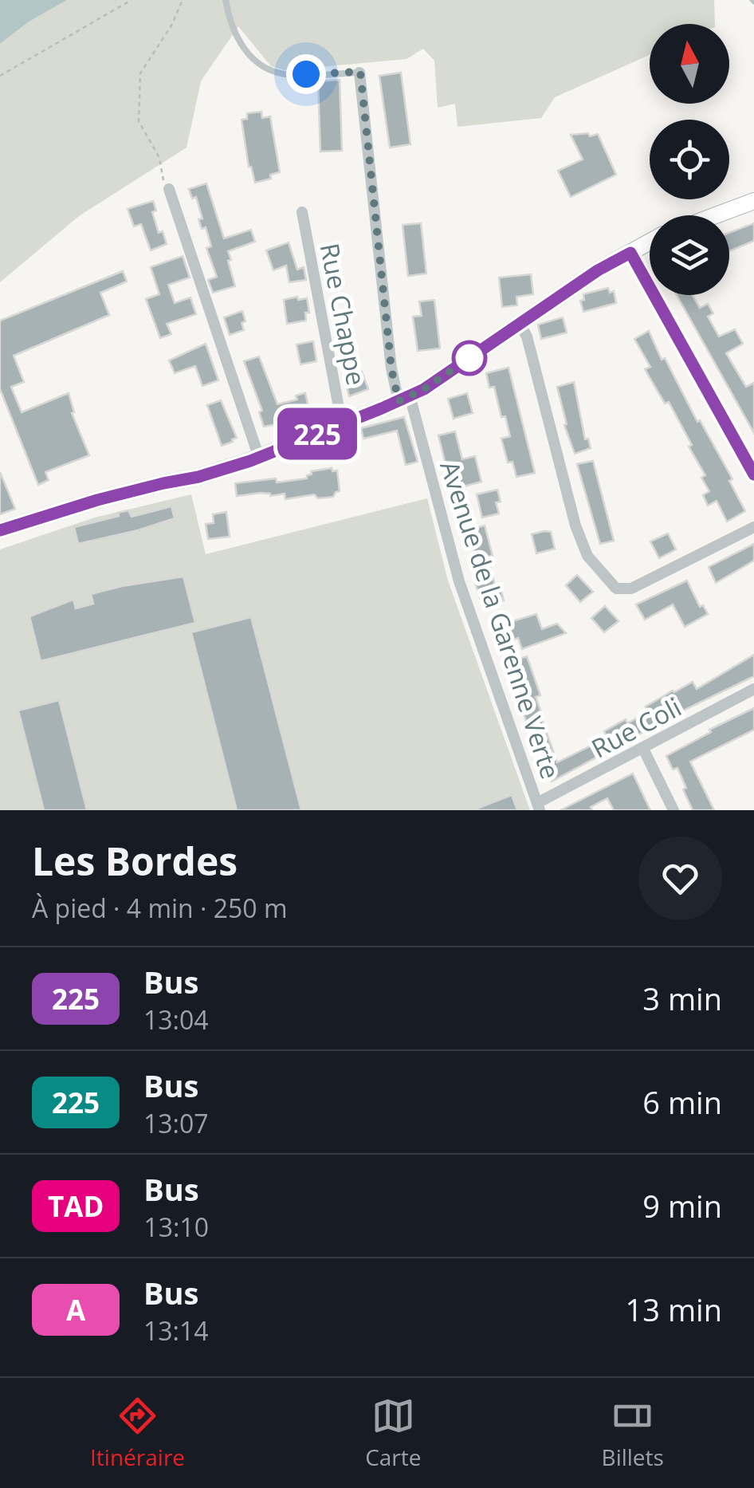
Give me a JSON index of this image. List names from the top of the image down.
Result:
{
  "streets": {
    "street": ["Rue Chappe", "Avenue de la Garenne Verte", "Rue Coli"]
  },
  "crossings": [
    ["Avenue de la Garenne Verte", "Rue Coli"]
  ],
  "lines": ["bus line 225"],
  "north": "top",
  "page": {
    "on_map": "225",
    "heading": ["Les Bordes", "À pied · 4 min · 250 m"],
    "list": [
      {
        "mark": "225",
        "name": "Bus",
        "note": "13:04",
        "value": "3 min"
      },
      {
        "mark": "225",
        "name": "Bus",
        "note": "13:07",
        "value": "6 min"
      },
      {
        "mark": "TAD",
        "name": "Bus",
        "note": "13:10",
        "value": "9 min"
      },
      {
        "mark": "A",
        "name": "Bus",
        "note": "13:14",
        "value": "13 min"
      }
    ],
    "tabs": ["Itinéraire", "Carte", "Billets"]
  }
}
